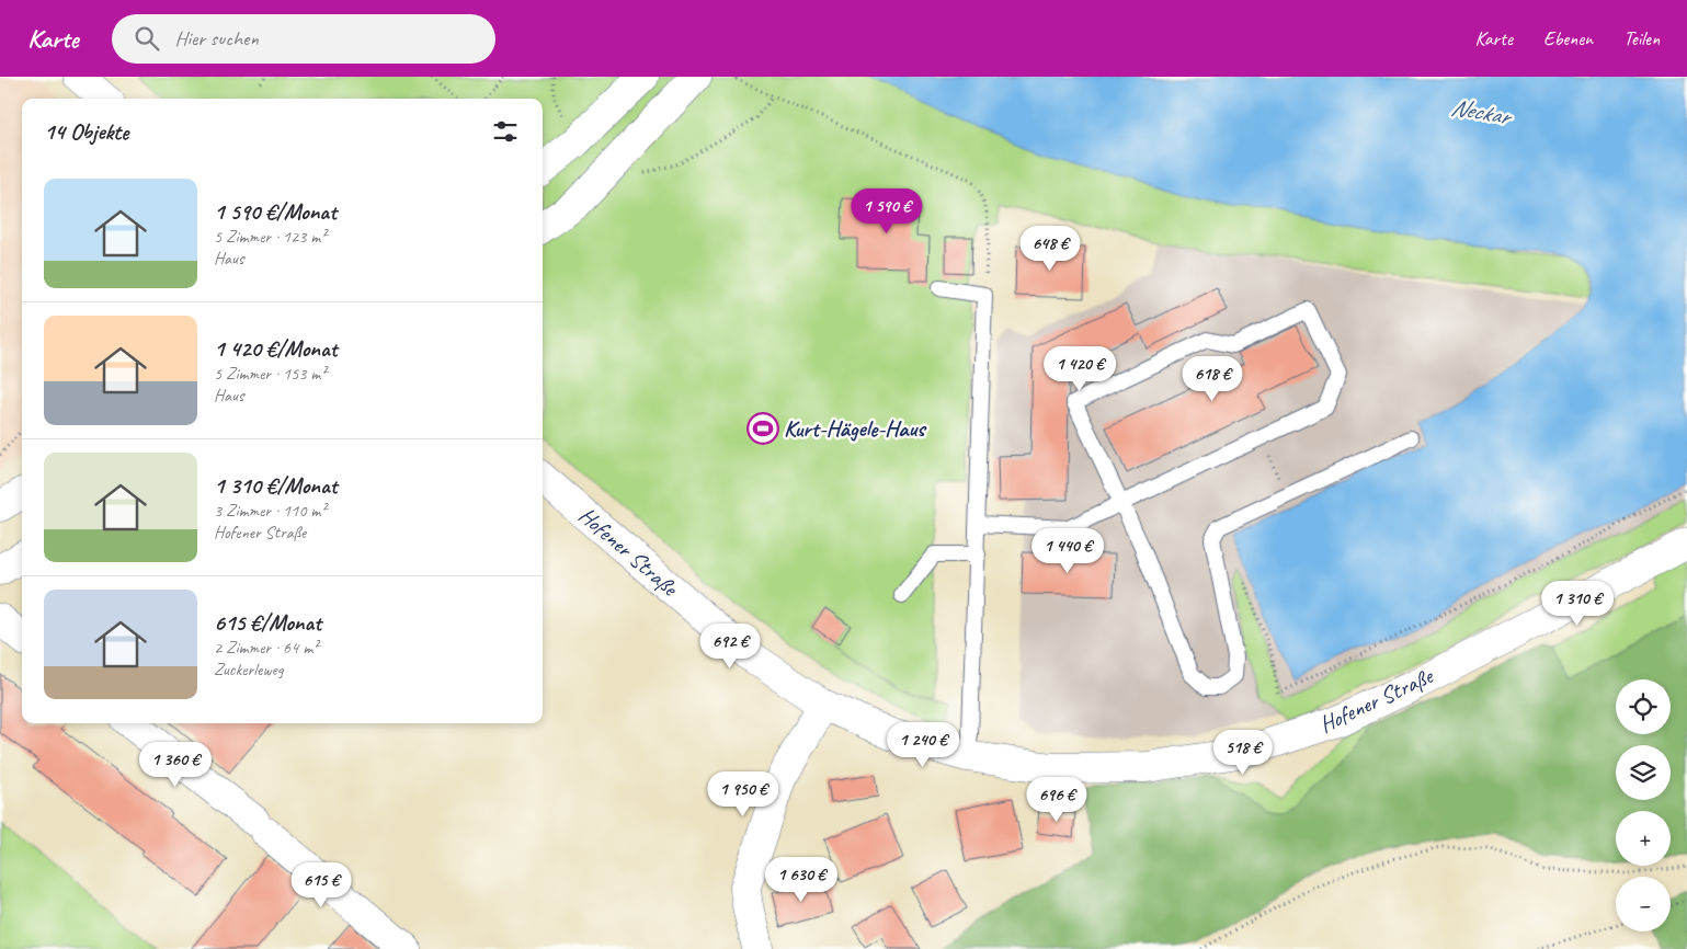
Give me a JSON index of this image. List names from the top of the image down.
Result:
{
  "streets": {
    "street": ["Hofener Straße"]
  },
  "water": ["Neckar"],
  "places": {
    "sports": ["Kurt-Hägele-Haus"]
  },
  "page": {
    "header": "Karte",
    "search": "Hier suchen",
    "nav": ["Karte", "Ebenen", "Teilen"],
    "heading": "14 Objekte",
    "list": [
      {
        "name": "1 590 €/Monat",
        "note": "5 Zimmer · 123 m² · Haus"
      },
      {
        "name": "1 420 €/Monat",
        "note": "5 Zimmer · 153 m² · Haus"
      },
      {
        "name": "1 310 €/Monat",
        "note": "3 Zimmer · 110 m² · Hofener Straße"
      },
      {
        "name": "615 €/Monat",
        "note": "2 Zimmer · 64 m² · Zuckerleweg"
      }
    ],
    "price": [
      "1 590 €",
      "648 €",
      "1 420 €",
      "618 €",
      "1 440 €",
      "1 310 €",
      "692 €",
      "1 240 €",
      "518 €",
      "1 360 €",
      "1 950 €",
      "696 €",
      "1 630 €",
      "615 €"
    ],
    "map_buttons": ["+", "−"]
  }
}
